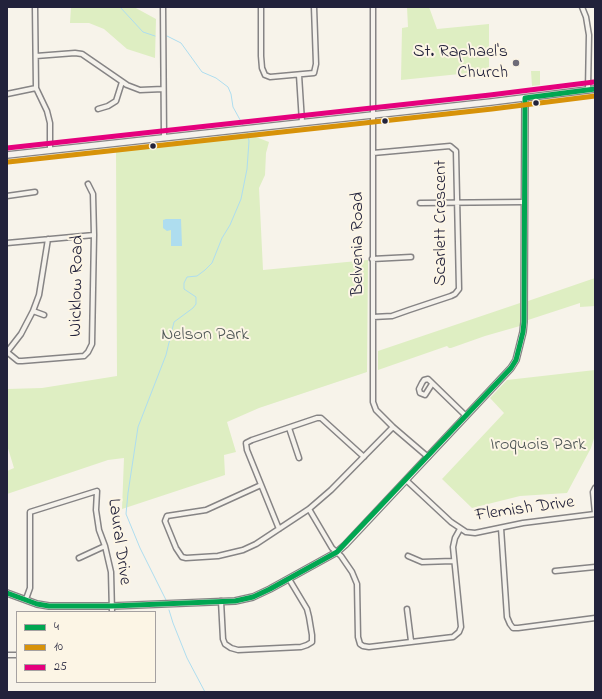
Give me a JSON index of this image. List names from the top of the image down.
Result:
{
  "streets": {
    "street": [
      "Scarlett Crescent",
      "Belvenia Road",
      "Wicklow Road",
      "Flemish Drive",
      "Laural Drive"
    ]
  },
  "crossings": [
    ["Scarlett Crescent", "Belvenia Road"]
  ],
  "parks": ["Nelson Park", "Iroquois Park"],
  "places": ["St. Raphael's Church"],
  "lines": ["transit line 25", "transit line 4", "transit line 10"],
  "legend": ["4", "10", "25"]
}
